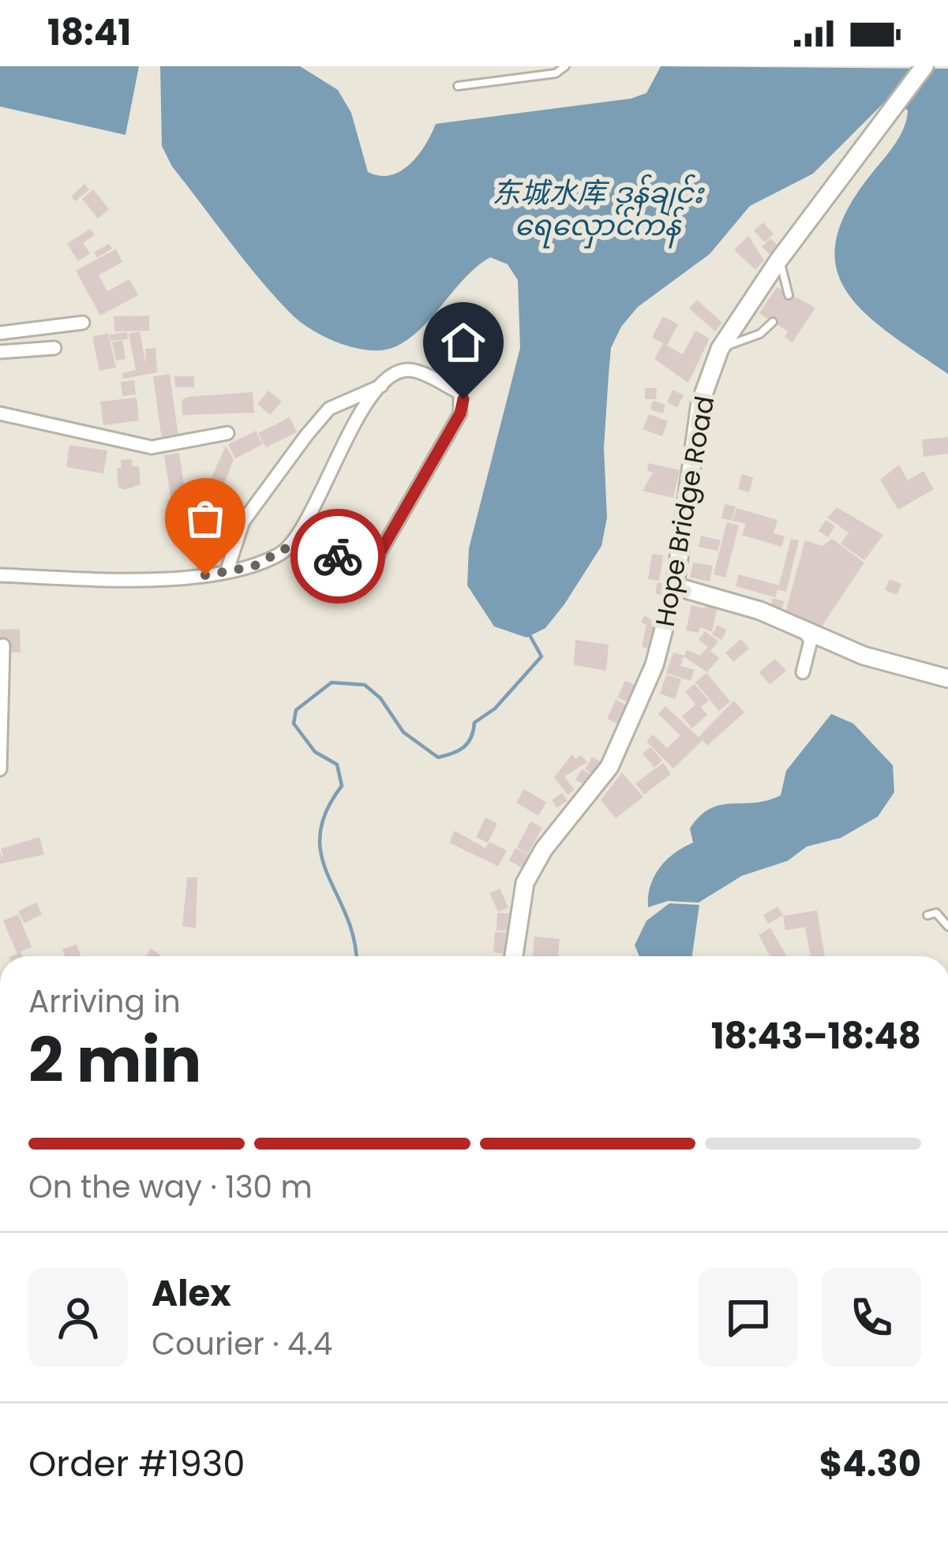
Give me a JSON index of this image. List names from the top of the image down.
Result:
{
  "streets": {
    "main road": ["Hope Bridge Road"]
  },
  "water": ["东城水库 ဒွန်ချင်း ရေလှောင်ကန်"],
  "page": {
    "status": "18:41",
    "heading": ["2 min", "Arriving in", "18:43–18:48"],
    "panel": [
      "Alex",
      "Courier · 4.4",
      "Order #1930",
      "$4.30"
    ],
    "bar": "On the way · 130 m"
  }
}
